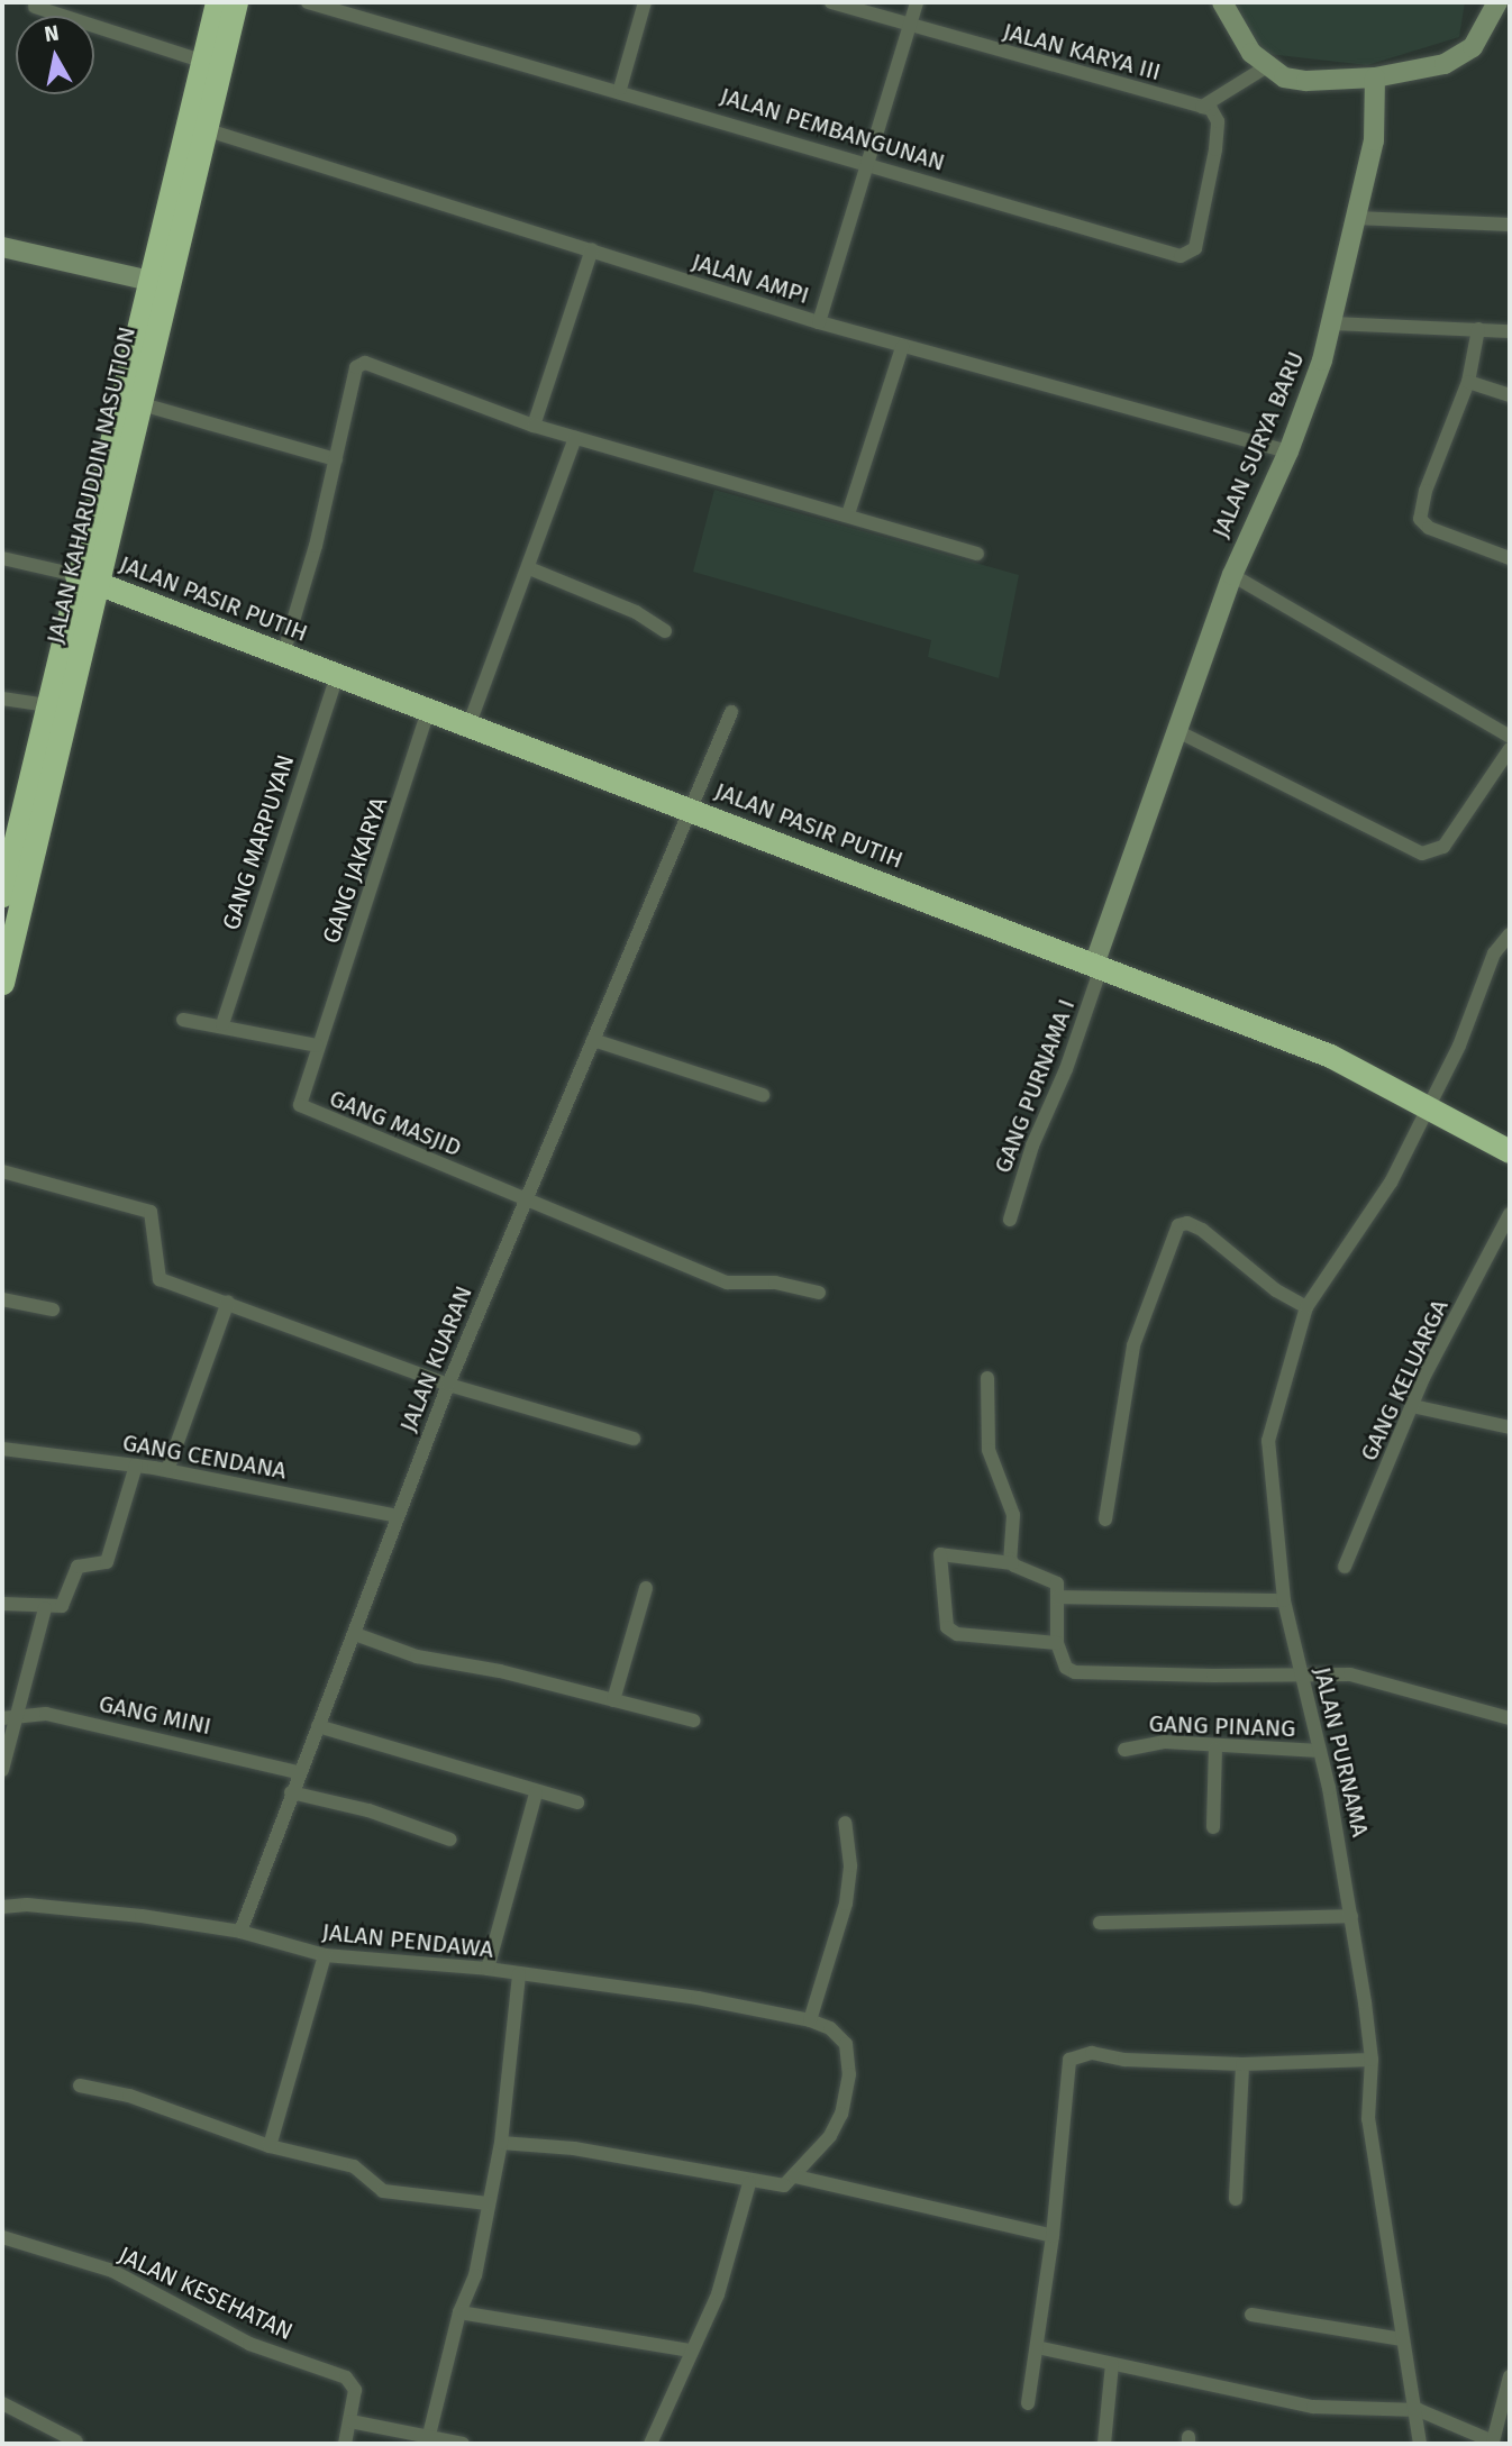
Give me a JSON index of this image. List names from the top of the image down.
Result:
{
  "streets": {
    "highway": ["JALAN KAHARUDDIN NASUTION", "JALAN PASIR PUTIH"],
    "street": [
      "JALAN KARYA III",
      "JALAN PEMBANGUNAN",
      "JALAN AMPI",
      "JALAN SURYA BARU",
      "GANG MARPUYAN",
      "GANG JAKARYA",
      "GANG PURNAMA I",
      "GANG MASJID",
      "JALAN KUARAN",
      "GANG KELUARGA",
      "GANG CENDANA",
      "GANG MINI",
      "GANG PINANG",
      "JALAN PURNAMA",
      "JALAN PENDAWA",
      "JALAN KESEHATAN"
    ]
  },
  "crossings": [
    ["JALAN KARYA III", "JALAN PEMBANGUNAN"],
    ["JALAN AMPI", "JALAN SURYA BARU"],
    ["JALAN AMPI", "JALAN KAHARUDDIN NASUTION"],
    ["JALAN SURYA BARU", "JALAN PASIR PUTIH"],
    ["JALAN SURYA BARU", "GANG PURNAMA I"],
    ["JALAN KAHARUDDIN NASUTION", "JALAN PASIR PUTIH"],
    ["JALAN PASIR PUTIH", "GANG MARPUYAN"],
    ["JALAN PASIR PUTIH", "GANG JAKARYA"],
    ["JALAN PASIR PUTIH", "GANG PURNAMA I"],
    ["JALAN PASIR PUTIH", "JALAN KUARAN"],
    ["JALAN PASIR PUTIH", "JALAN PURNAMA"],
    ["GANG JAKARYA", "GANG MASJID"],
    ["GANG MASJID", "JALAN KUARAN"],
    ["JALAN KUARAN", "GANG CENDANA"],
    ["JALAN KUARAN", "GANG MINI"],
    ["JALAN KUARAN", "JALAN PENDAWA"],
    ["GANG PINANG", "JALAN PURNAMA"]
  ],
  "north": "top"
}
